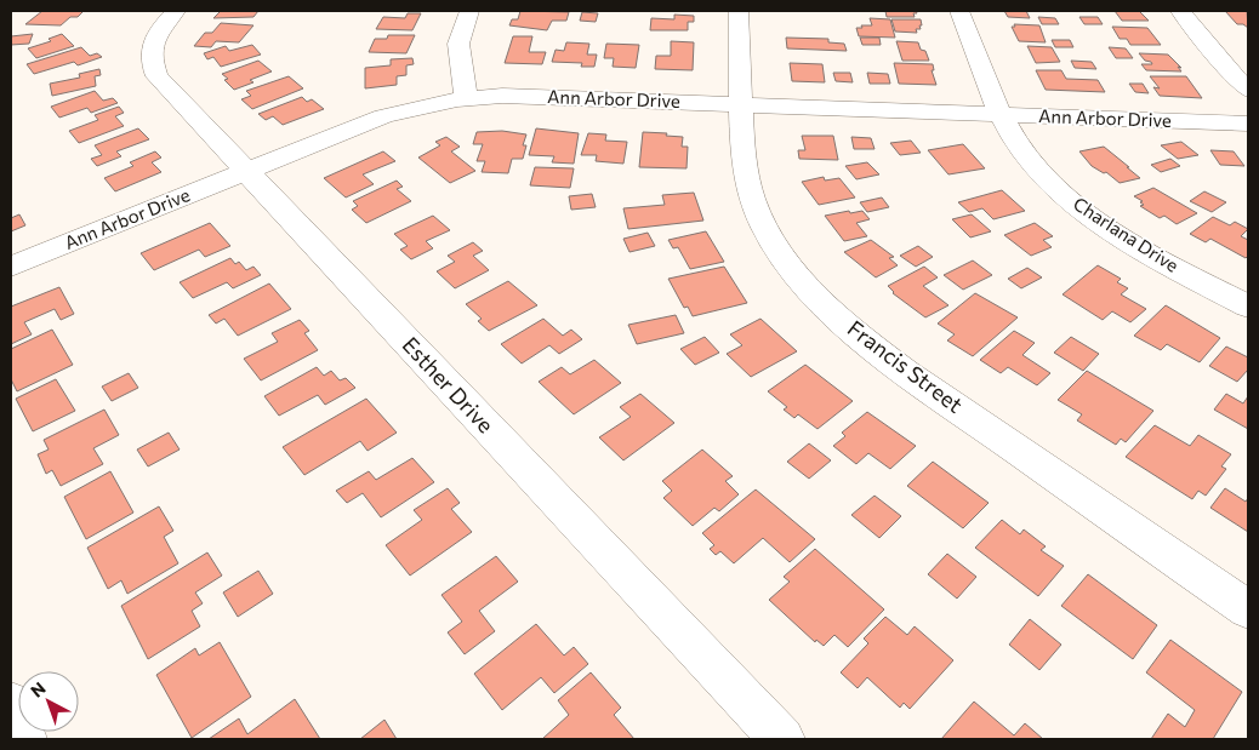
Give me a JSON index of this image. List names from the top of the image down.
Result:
{
  "streets": {
    "street": [
      "Ann Arbor Drive",
      "Charlana Drive",
      "Francis Street",
      "Esther Drive"
    ]
  },
  "crossings": [
    ["Ann Arbor Drive", "Charlana Drive"],
    ["Ann Arbor Drive", "Francis Street"],
    ["Ann Arbor Drive", "Esther Drive"]
  ],
  "north": "top left"
}
